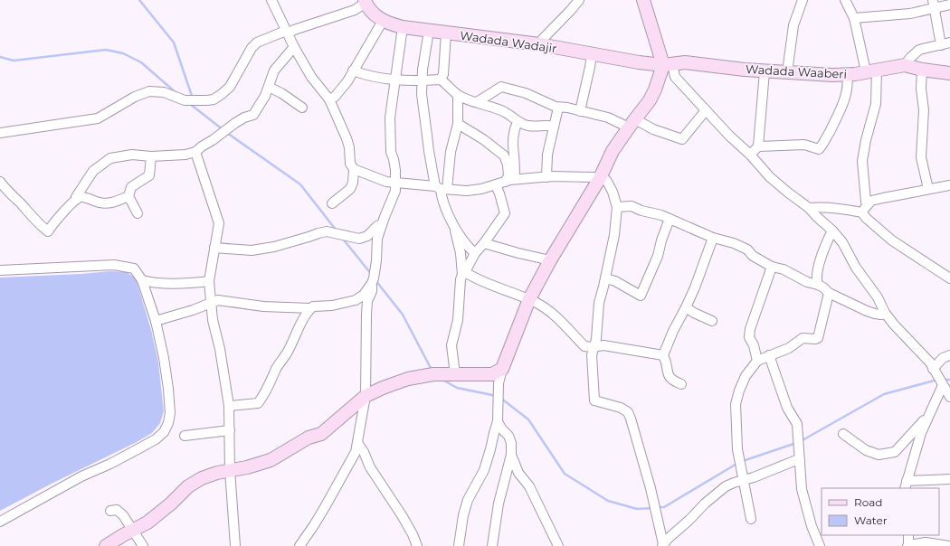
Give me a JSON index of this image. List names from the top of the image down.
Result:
{
  "streets": {
    "street": ["Wadada Wadajir", "Wadada Waaberi"]
  },
  "crossings": [
    ["Wadada Wadajir", "Wadada Waaberi"]
  ],
  "legend": ["Road", "Water"]
}
